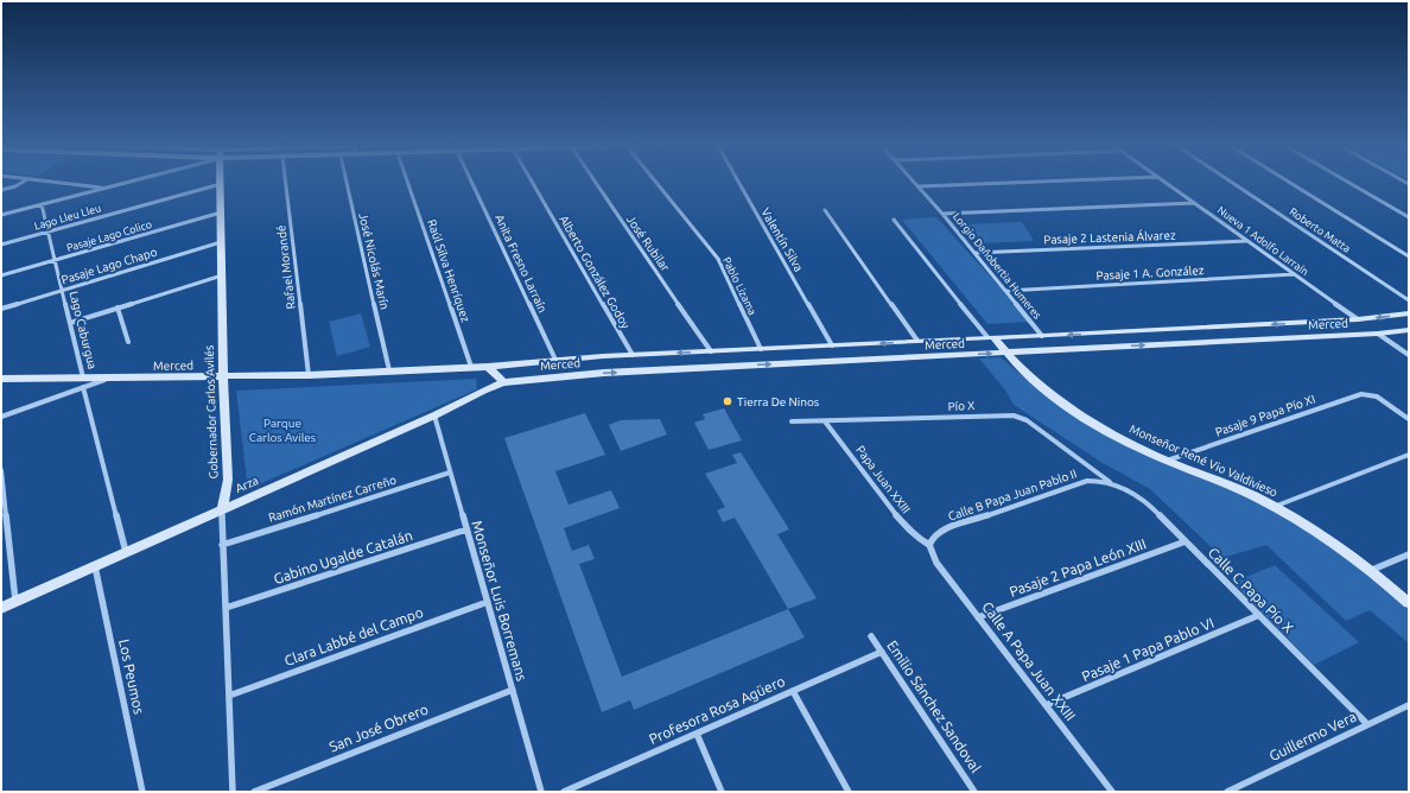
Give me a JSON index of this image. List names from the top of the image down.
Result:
{
  "streets": {
    "street": [
      "Lago Lleu Lleu",
      "Roberto Matta",
      "Pasaje Lago Colico",
      "Pasaje 2 Lastenia Álvarez",
      "Valentín Silva",
      "Nueva 1 Adolfo Larraín",
      "José Rubilar",
      "José Nicolás Marín",
      "Anita Fresno Larraín",
      "Pasaje Lago Chapo",
      "Lorgio Dañobertia Humeres",
      "Rafael Morandé",
      "Raúl Silva Henríquez",
      "Alberto González Godoy",
      "Pasaje 1 A. González",
      "Pablo Lizama",
      "Merced",
      "Lago Caburgua",
      "Pío X",
      "Gobernador Carlos Avilés",
      "Pasaje 9 Papa Pío XI",
      "Monseñor René Vio Valdivieso",
      "Papa Juan XXIII",
      "Arza",
      "Calle B Papa Juan Pablo II",
      "Ramón Martínez Carreño",
      "Gabino Ugalde Catalán",
      "Pasaje 2 Papa León XIII",
      "Calle C Papa Pío X",
      "Monseñor Luis Borremans",
      "Clara Labbé del Campo",
      "Pasaje 1 Papa Pablo VI",
      "Calle A Papa Juan XXIII",
      "Los Peumos",
      "Emilio Sánchez Sandoval",
      "Profesora Rosa Agüero",
      "San José Obrero",
      "Guillermo Vera"
    ]
  },
  "crossings": [
    ["Lago Lleu Lleu", "Lago Caburgua"],
    ["Lago Lleu Lleu", "Gobernador Carlos Avilés"],
    ["Pasaje Lago Colico", "Lago Caburgua"],
    ["Pasaje Lago Colico", "Gobernador Carlos Avilés"],
    ["Pasaje 2 Lastenia Álvarez", "Nueva 1 Adolfo Larraín"],
    ["Pasaje 2 Lastenia Álvarez", "Lorgio Dañobertia Humeres"],
    ["Valentín Silva", "Merced"],
    ["Nueva 1 Adolfo Larraín", "Pasaje 1 A. González"],
    ["Nueva 1 Adolfo Larraín", "Merced"],
    ["José Rubilar", "Merced"],
    ["José Nicolás Marín", "Merced"],
    ["Anita Fresno Larraín", "Merced"],
    ["Pasaje Lago Chapo", "Lago Caburgua"],
    ["Pasaje Lago Chapo", "Gobernador Carlos Avilés"],
    ["Lorgio Dañobertia Humeres", "Pasaje 1 A. González"],
    ["Lorgio Dañobertia Humeres", "Merced"],
    ["Rafael Morandé", "Merced"],
    ["Raúl Silva Henríquez", "Merced"],
    ["Alberto González Godoy", "Merced"],
    ["Pablo Lizama", "Merced"],
    ["Merced", "Lago Caburgua"],
    ["Merced", "Gobernador Carlos Avilés"],
    ["Merced", "Monseñor René Vio Valdivieso"],
    ["Merced", "Arza"],
    ["Lago Caburgua", "Arza"],
    ["Pío X", "Papa Juan XXIII"],
    ["Pío X", "Calle B Papa Juan Pablo II"],
    ["Pío X", "Calle C Papa Pío X"],
    ["Gobernador Carlos Avilés", "Arza"],
    ["Gobernador Carlos Avilés", "Ramón Martínez Carreño"],
    ["Gobernador Carlos Avilés", "Gabino Ugalde Catalán"],
    ["Gobernador Carlos Avilés", "Clara Labbé del Campo"],
    ["Pasaje 9 Papa Pío XI", "Monseñor René Vio Valdivieso"],
    ["Papa Juan XXIII", "Calle B Papa Juan Pablo II"],
    ["Papa Juan XXIII", "Calle A Papa Juan XXIII"],
    ["Arza", "Monseñor Luis Borremans"],
    ["Arza", "Los Peumos"],
    ["Calle B Papa Juan Pablo II", "Calle C Papa Pío X"],
    ["Calle B Papa Juan Pablo II", "Calle A Papa Juan XXIII"],
    ["Ramón Martínez Carreño", "Monseñor Luis Borremans"],
    ["Gabino Ugalde Catalán", "Monseñor Luis Borremans"],
    ["Pasaje 2 Papa León XIII", "Calle C Papa Pío X"],
    ["Pasaje 2 Papa León XIII", "Calle A Papa Juan XXIII"],
    ["Calle C Papa Pío X", "Pasaje 1 Papa Pablo VI"],
    ["Calle C Papa Pío X", "Guillermo Vera"],
    ["Monseñor Luis Borremans", "Clara Labbé del Campo"],
    ["Monseñor Luis Borremans", "San José Obrero"],
    ["Pasaje 1 Papa Pablo VI", "Calle A Papa Juan XXIII"],
    ["Emilio Sánchez Sandoval", "Profesora Rosa Agüero"]
  ],
  "parks": ["Parque Carlos Aviles"],
  "places": ["Tierra De Ninos"]
}
